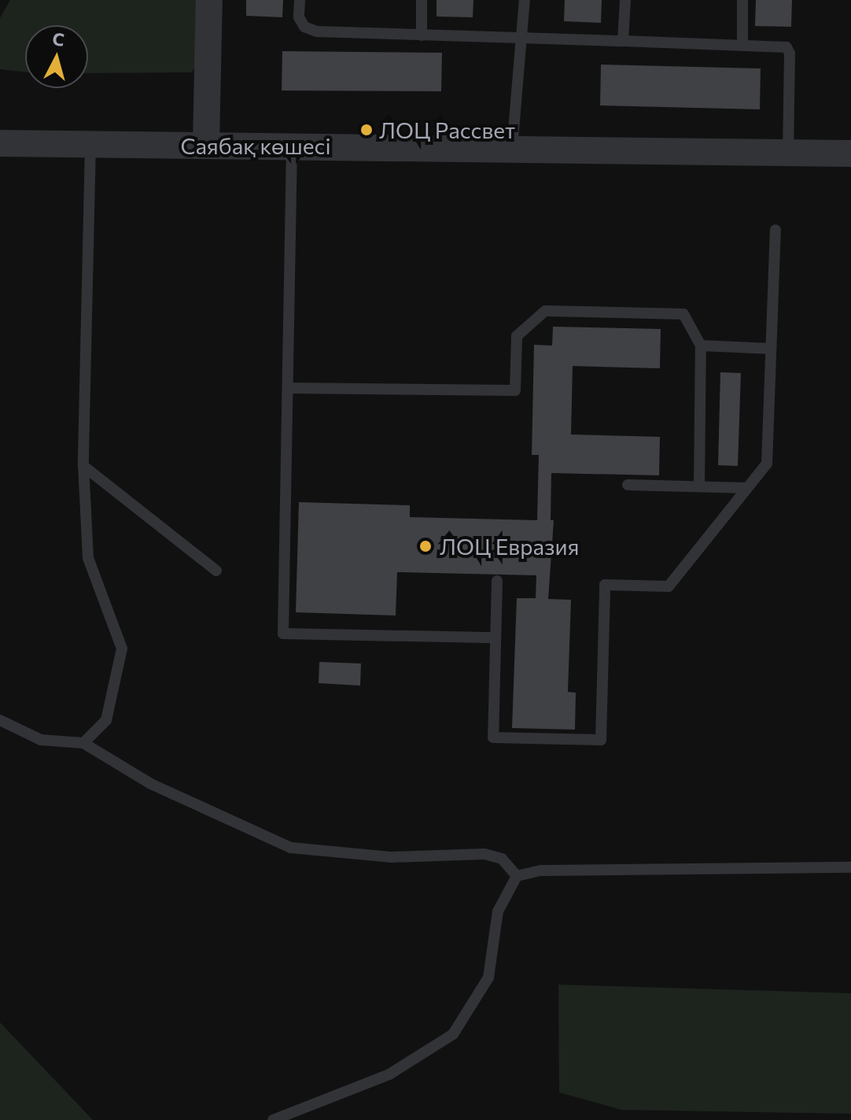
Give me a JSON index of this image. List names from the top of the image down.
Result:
{
  "streets": {
    "street": ["Саябақ көшесі"]
  },
  "places": ["ЛОЦ Рассвет", "ЛОЦ Евразия"],
  "north": "top"
}
